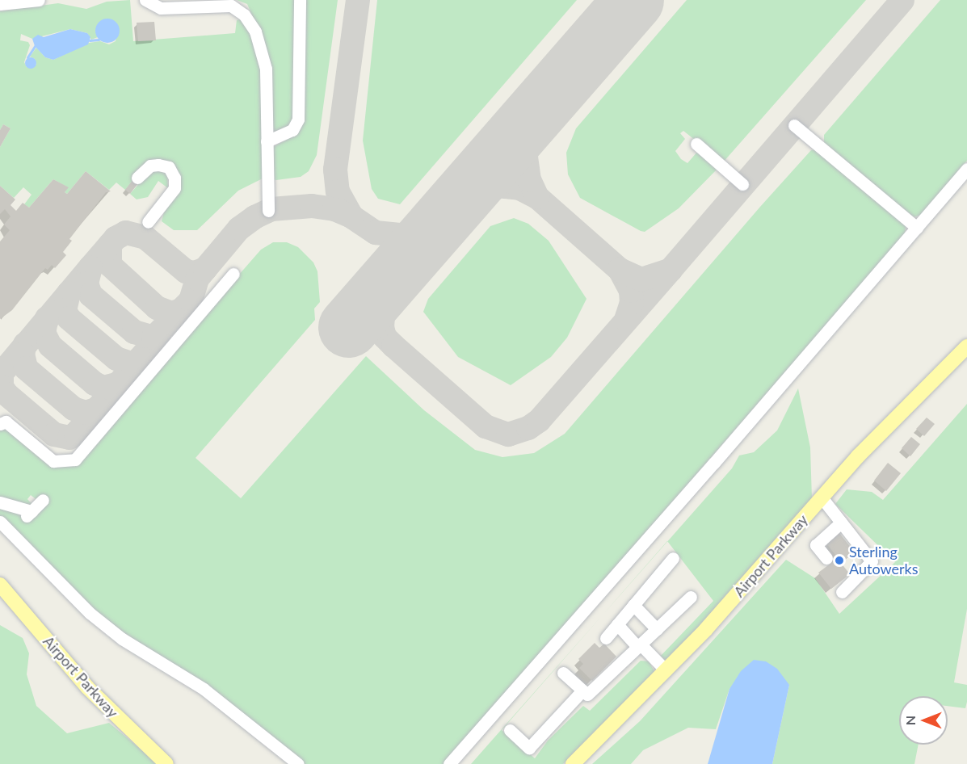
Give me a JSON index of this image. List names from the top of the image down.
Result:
{
  "streets": {
    "main road": ["Airport Parkway"]
  },
  "places": ["Sterling Autowerks"],
  "north": "left"
}
